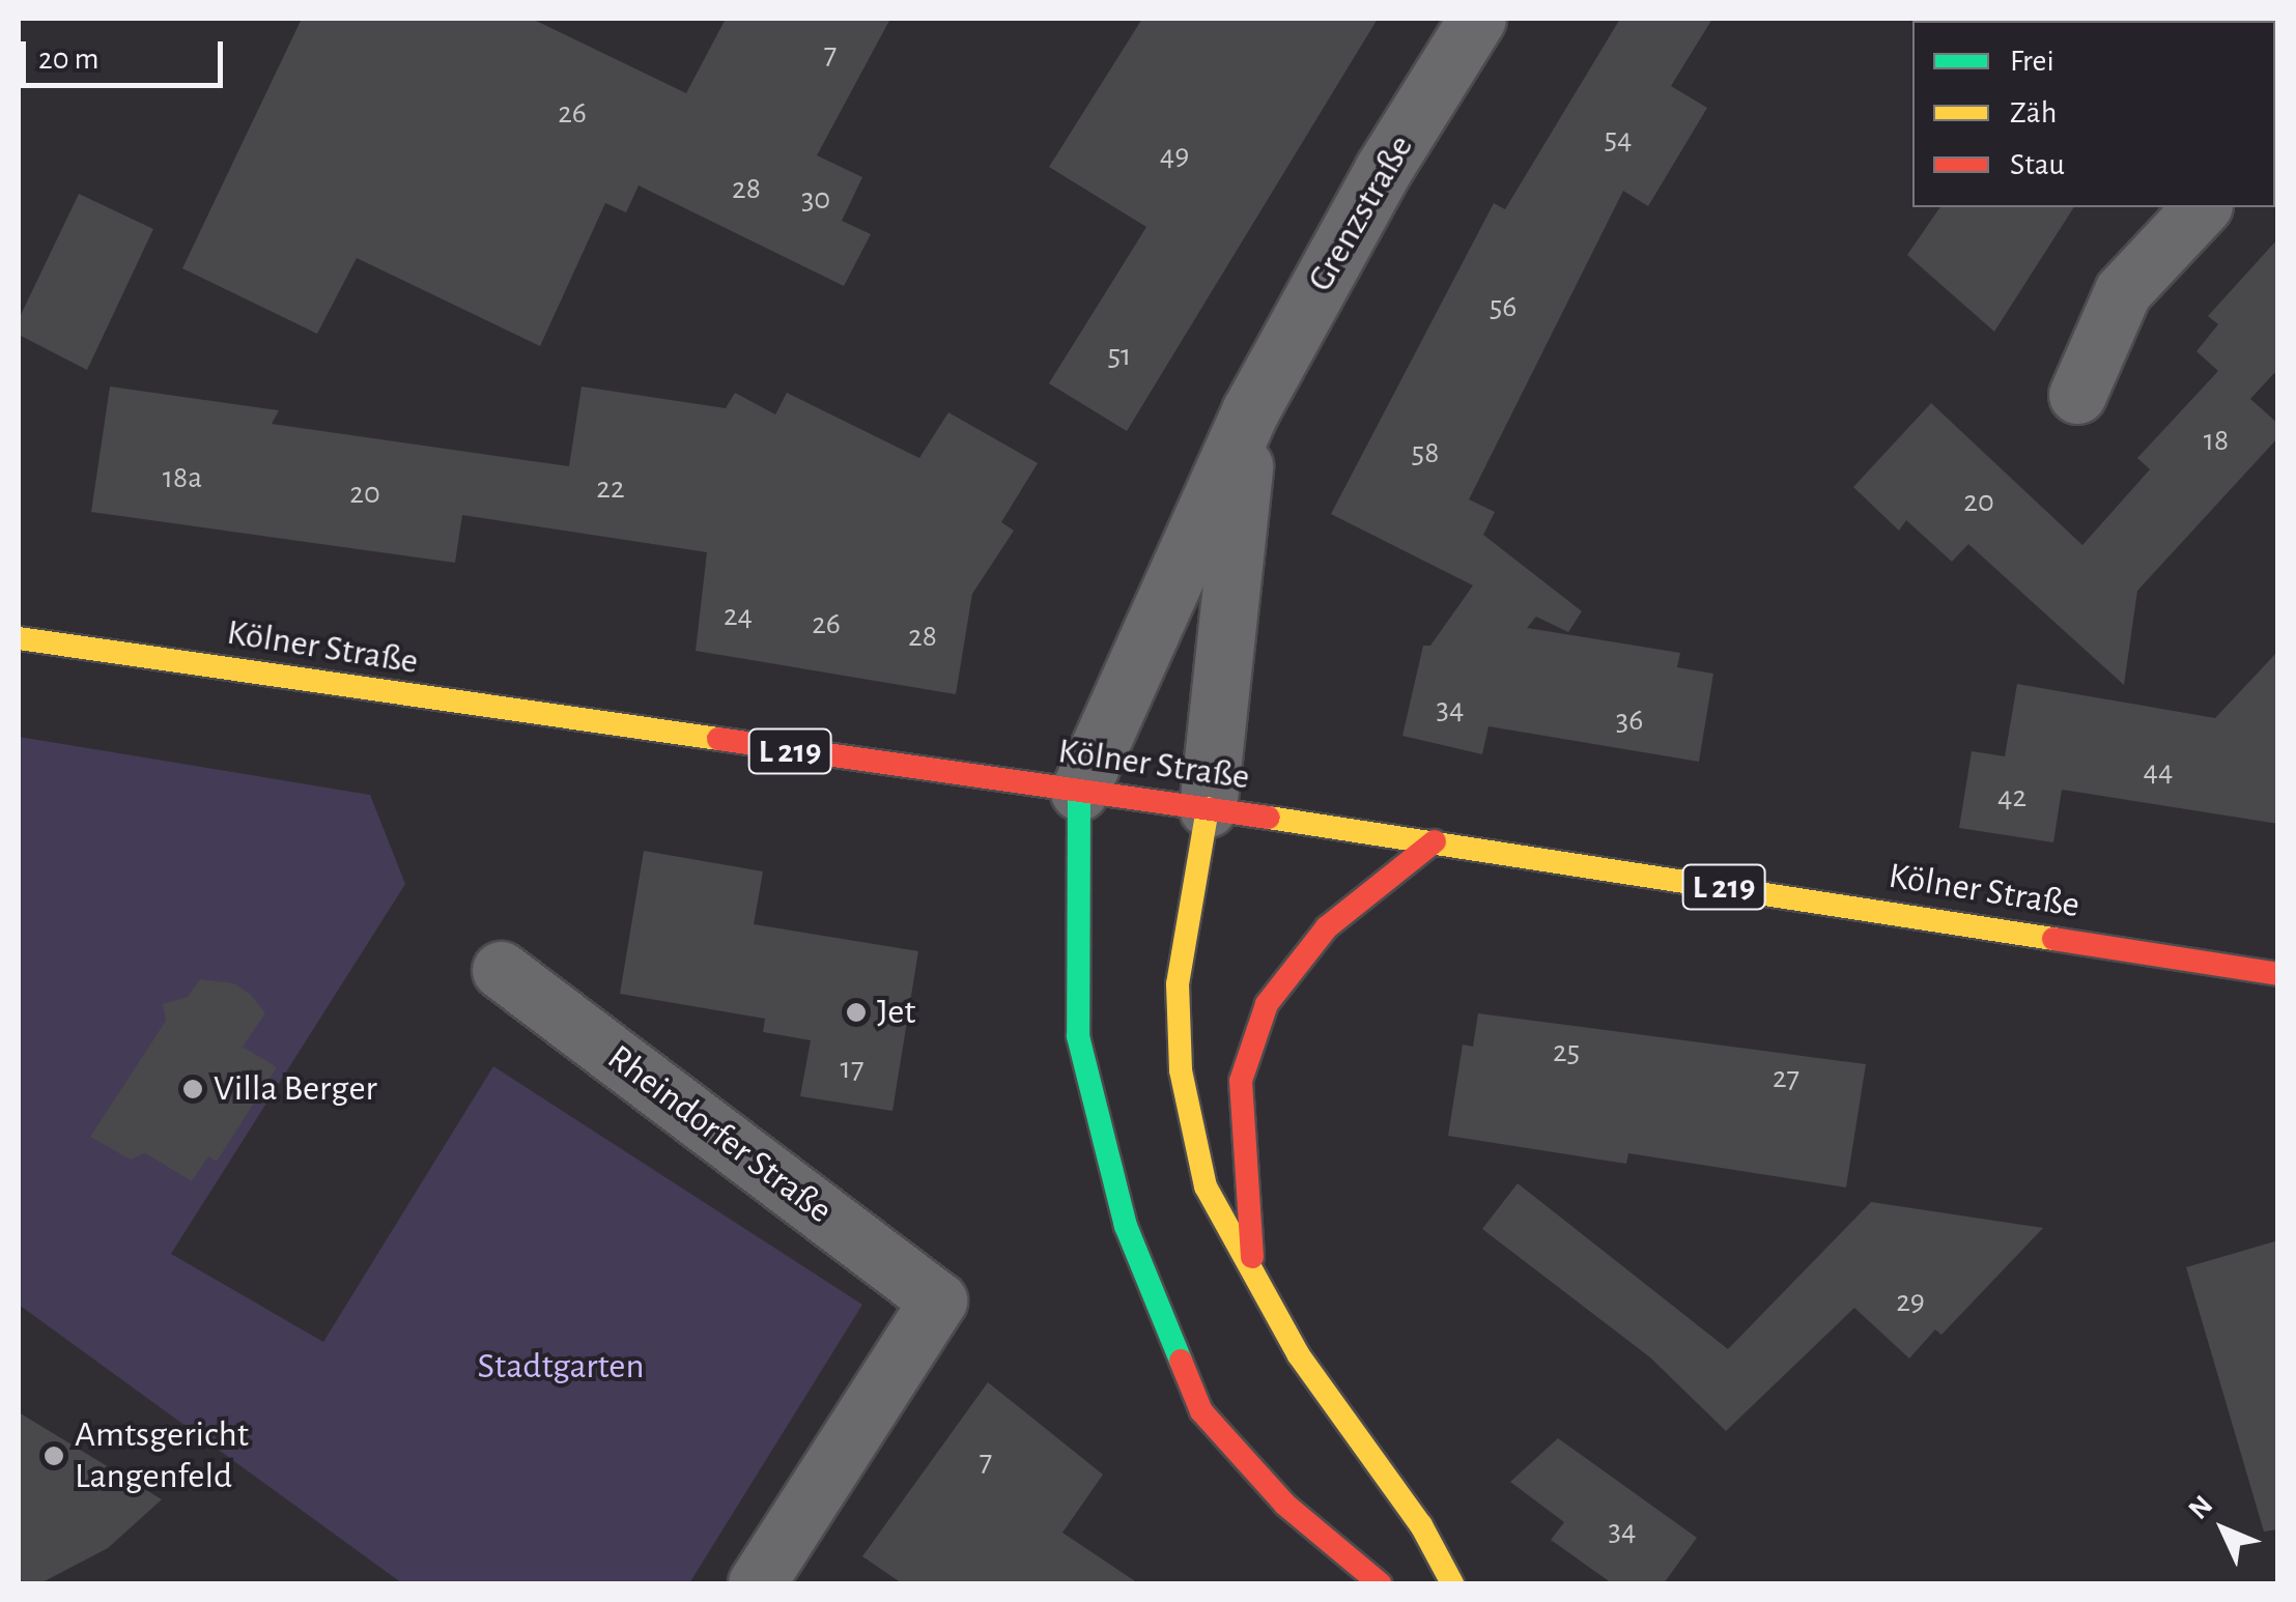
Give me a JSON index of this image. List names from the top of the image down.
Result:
{
  "streets": {
    "main road": ["Kölner Straße", "L 219"],
    "street": ["Grenzstraße", "Rheindorfer Straße"]
  },
  "crossings": [
    ["Grenzstraße", "Kölner Straße"]
  ],
  "parks": ["Stadtgarten"],
  "places": ["Jet", "Villa Berger", "Amtsgericht Langenfeld"],
  "house_numbers": [
    "7",
    "26",
    "54",
    "49",
    "28",
    "30",
    "56",
    "51",
    "18",
    "58",
    "18a",
    "22",
    "20",
    "20",
    "24",
    "26",
    "28",
    "34",
    "36",
    "44",
    "42",
    "25",
    "17",
    "27",
    "29",
    "7",
    "34"
  ],
  "legend": ["Frei", "Zäh", "Stau"],
  "scale_bar": "20 m",
  "north": "top left"
}
